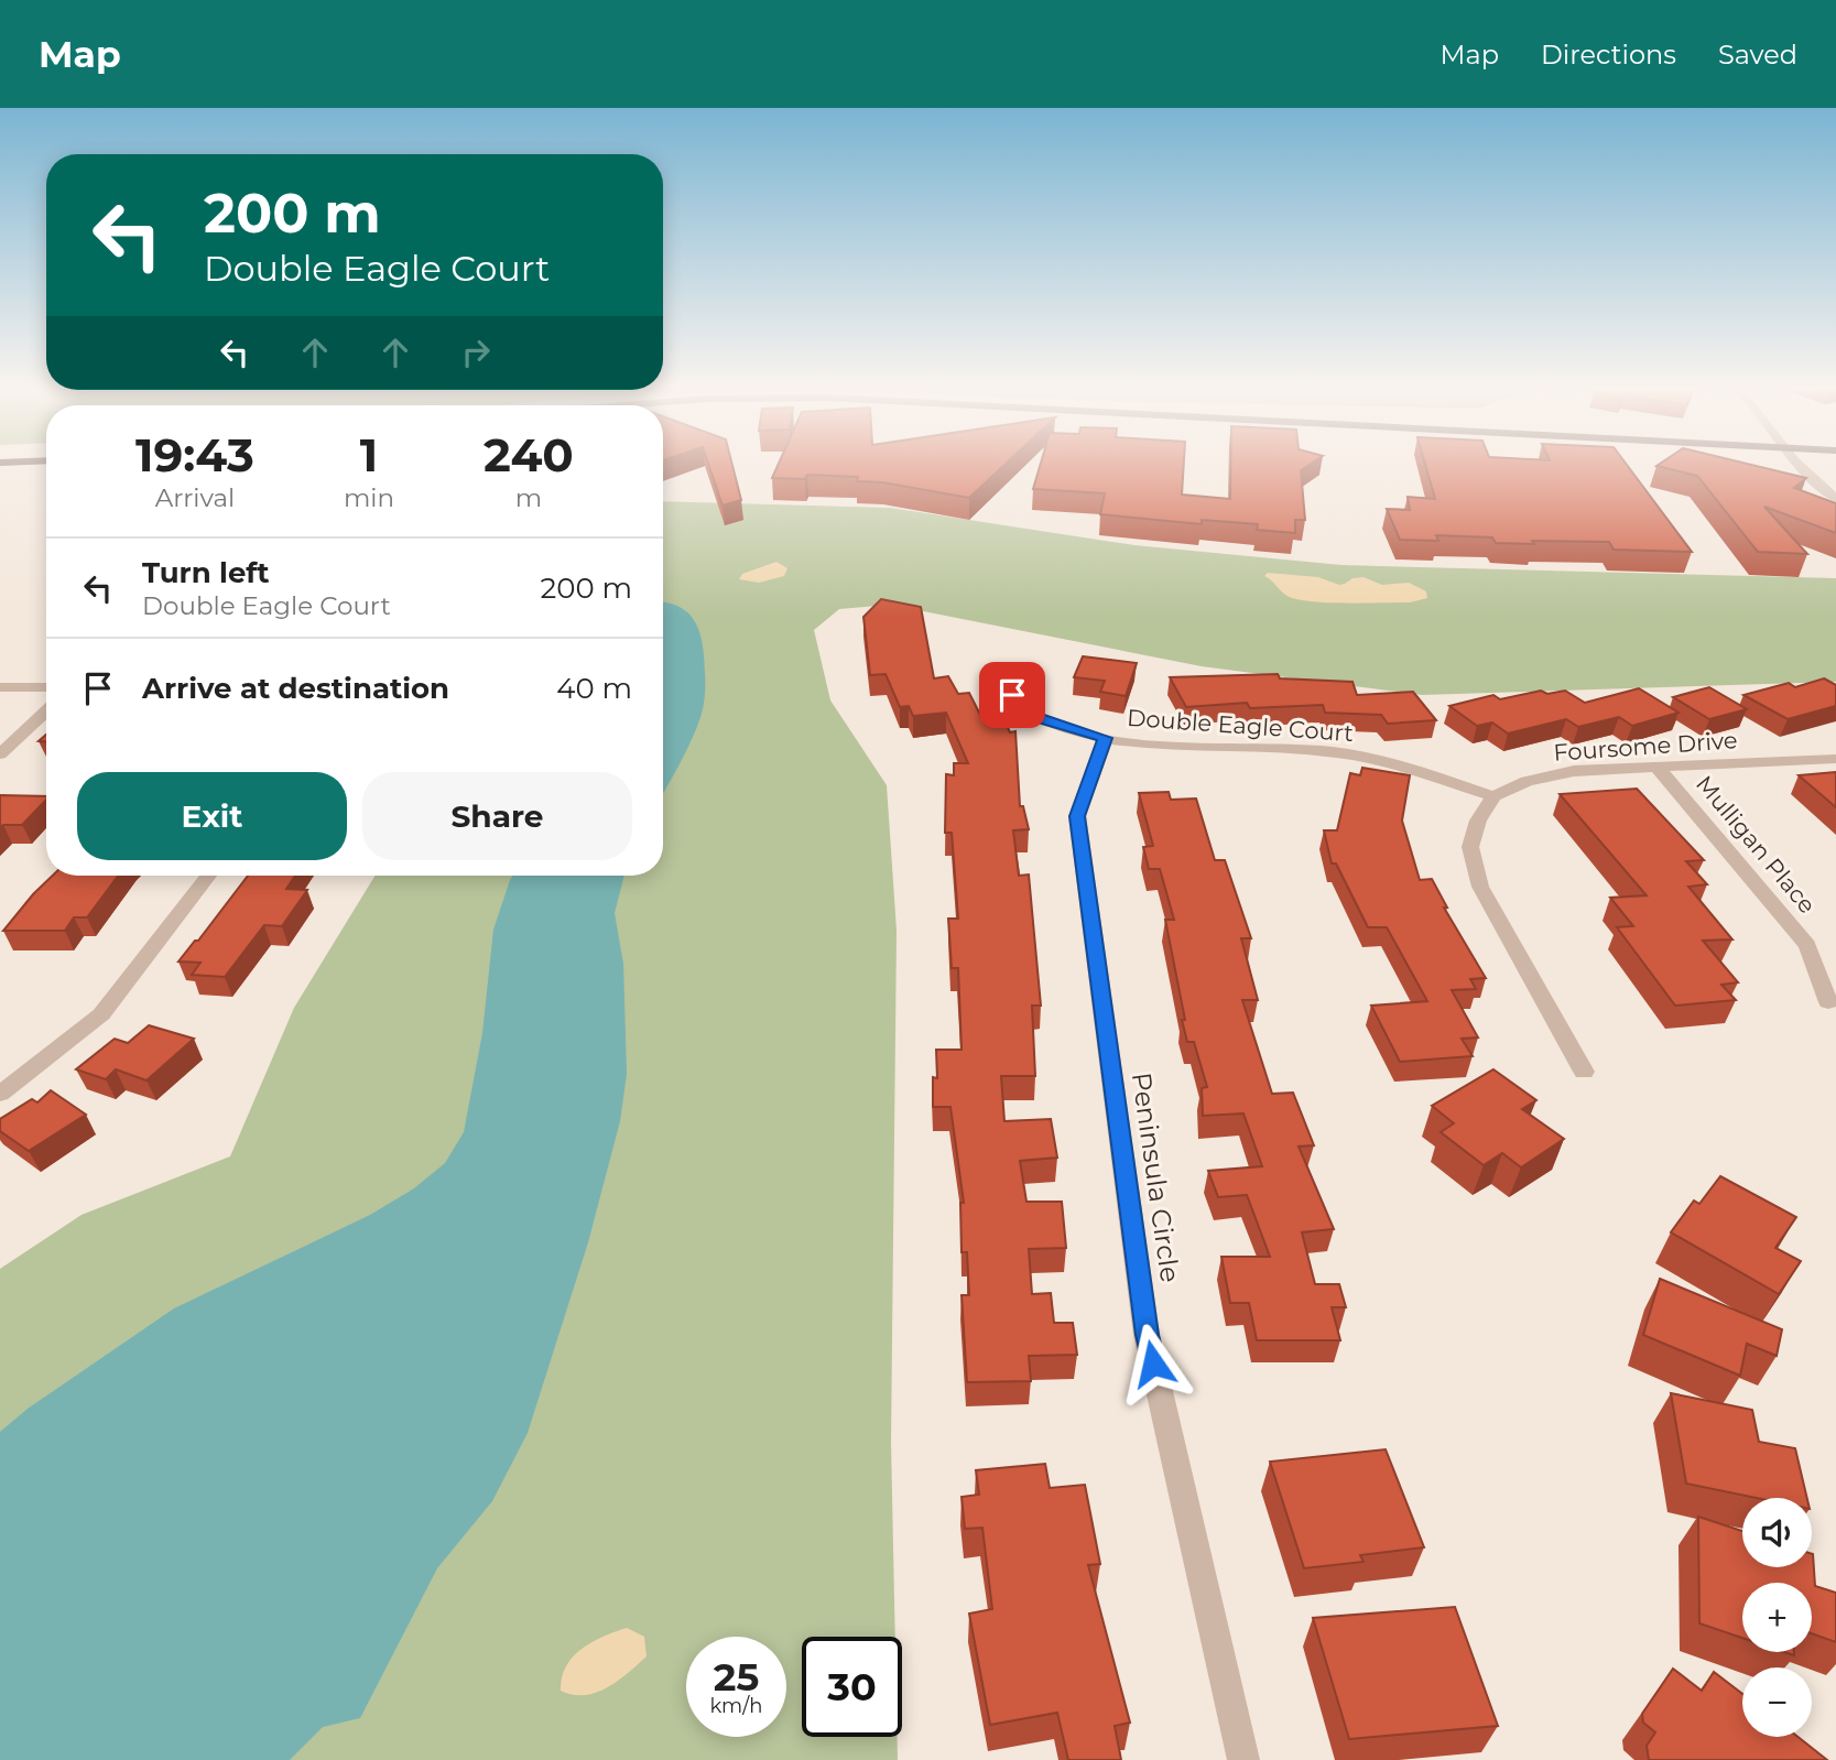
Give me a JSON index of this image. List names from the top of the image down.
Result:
{
  "streets": {
    "street": [
      "Double Eagle Court",
      "Foursome Drive",
      "Mulligan Place",
      "Peninsula Circle"
    ]
  },
  "crossings": [
    ["Double Eagle Court", "Foursome Drive"],
    ["Double Eagle Court", "Peninsula Circle"],
    ["Foursome Drive", "Mulligan Place"]
  ],
  "page": {
    "header": "Map",
    "nav": ["Map", "Directions", "Saved"],
    "turn": ["200 m", "Double Eagle Court"],
    "eta": [
      "19:43",
      "Arrival",
      "1",
      "min",
      "240",
      "m"
    ],
    "list": [
      {
        "name": "Turn left",
        "note": "Double Eagle Court",
        "value": "200 m"
      },
      {
        "name": "Arrive at destination",
        "value": "40 m"
      }
    ],
    "buttons": ["Exit", "Share"],
    "map_buttons": ["+", "−"],
    "speed": "25 km/h",
    "limit": "30"
  }
}
